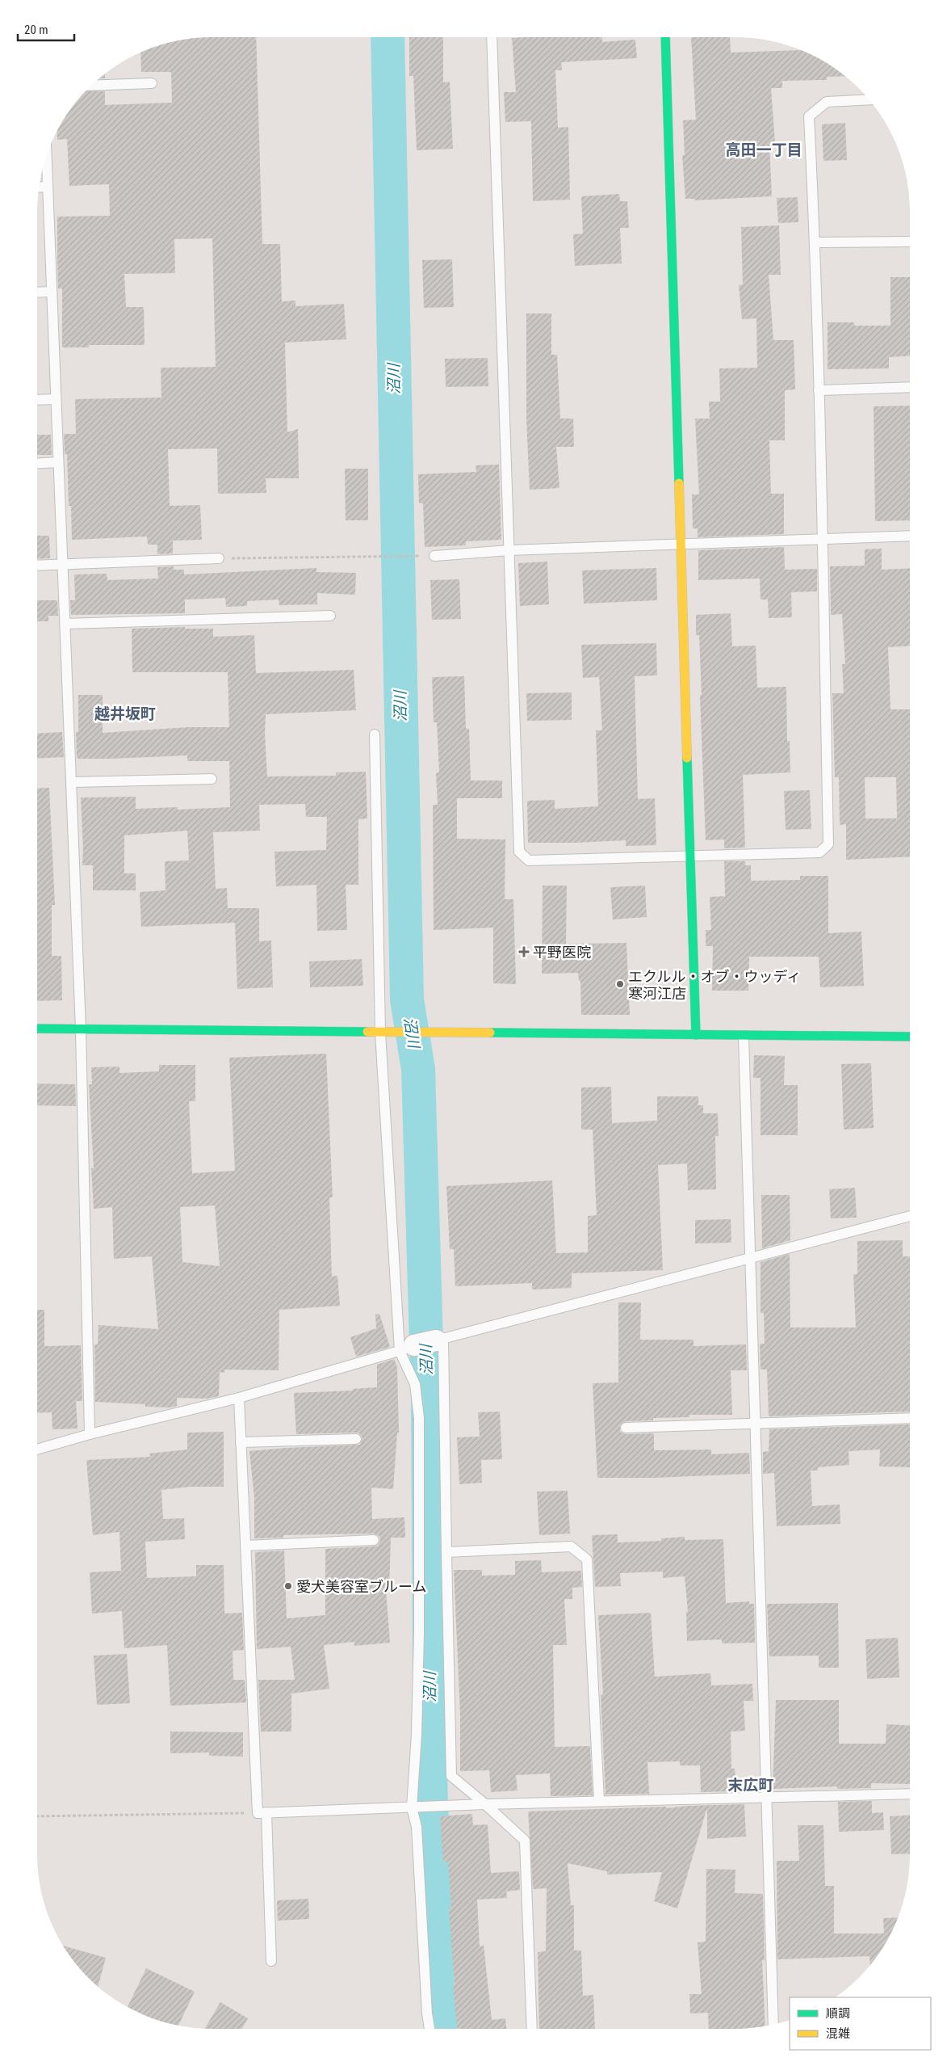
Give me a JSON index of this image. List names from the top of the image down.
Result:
{
  "districts": ["高田一丁目", "越井坂町", "末広町"],
  "water": ["沼川"],
  "places": {
    "health": ["平野医院"],
    "other": ["エクルル・オブ・ウッディ 寒河江店", "愛犬美容室ブルーム"]
  },
  "legend": ["順調", "混雑"],
  "scale_bar": "20 m"
}
